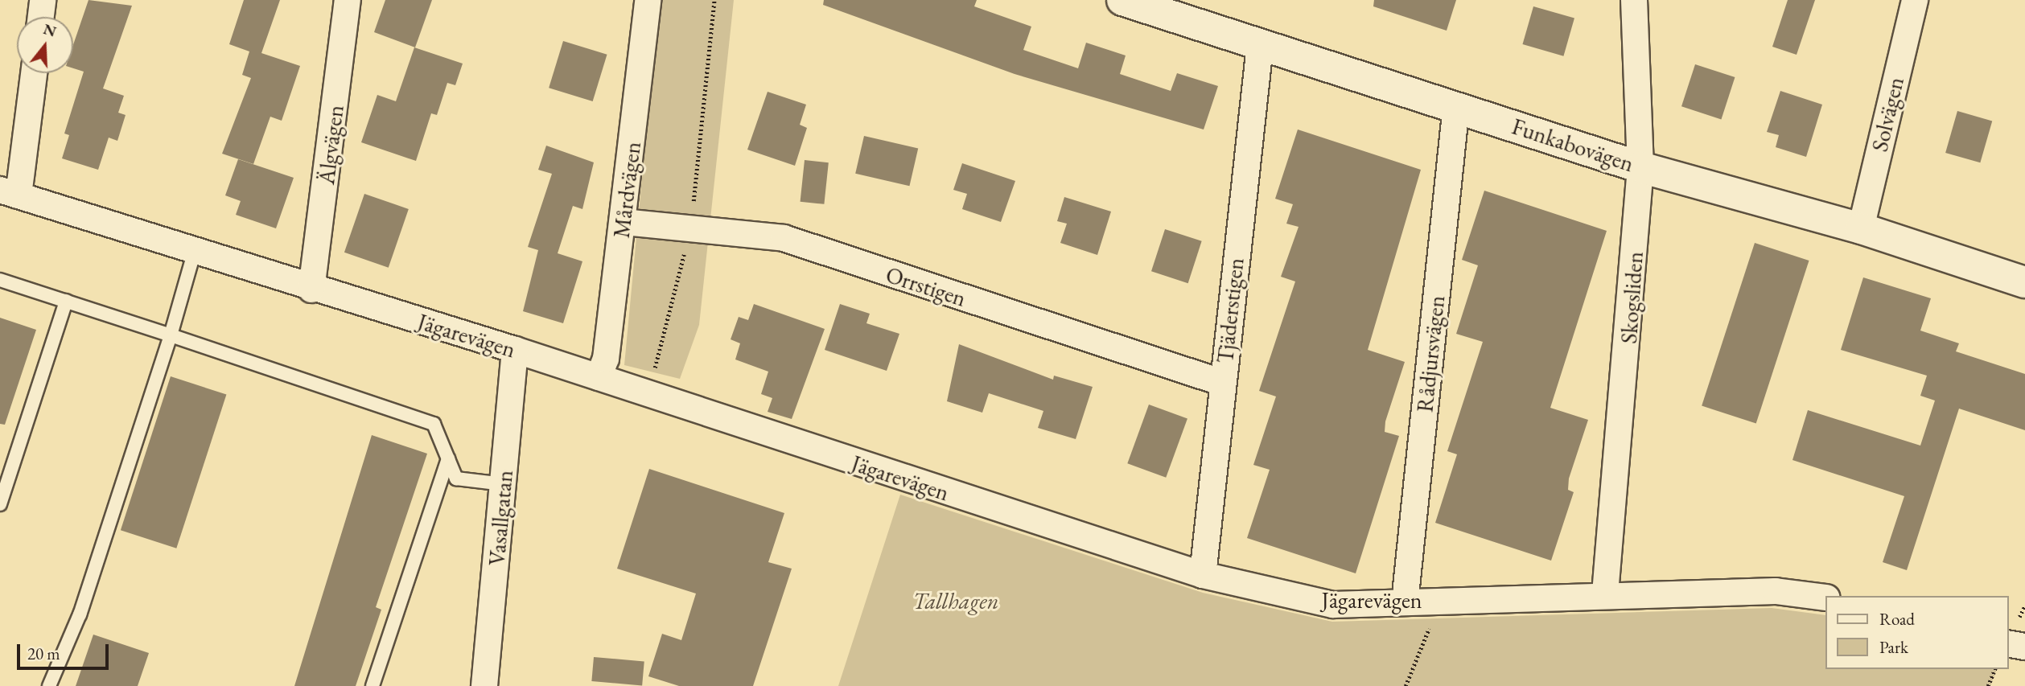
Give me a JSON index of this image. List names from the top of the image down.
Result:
{
  "streets": {
    "street": [
      "Solvägen",
      "Älgvägen",
      "Funkabovägen",
      "Mårdvägen",
      "Orrstigen",
      "Skogsliden",
      "Tjäderstigen",
      "Jägarevägen",
      "Rådjursvägen",
      "Vasallgatan"
    ]
  },
  "crossings": [
    ["Solvägen", "Funkabovägen"],
    ["Älgvägen", "Jägarevägen"],
    ["Funkabovägen", "Skogsliden"],
    ["Funkabovägen", "Tjäderstigen"],
    ["Funkabovägen", "Rådjursvägen"],
    ["Mårdvägen", "Orrstigen"],
    ["Mårdvägen", "Jägarevägen"],
    ["Orrstigen", "Tjäderstigen"],
    ["Skogsliden", "Jägarevägen"],
    ["Tjäderstigen", "Jägarevägen"],
    ["Jägarevägen", "Rådjursvägen"],
    ["Jägarevägen", "Vasallgatan"]
  ],
  "parks": ["Tallhagen"],
  "legend": ["Road", "Park"],
  "scale_bar": "20 m",
  "north": "top"
}
